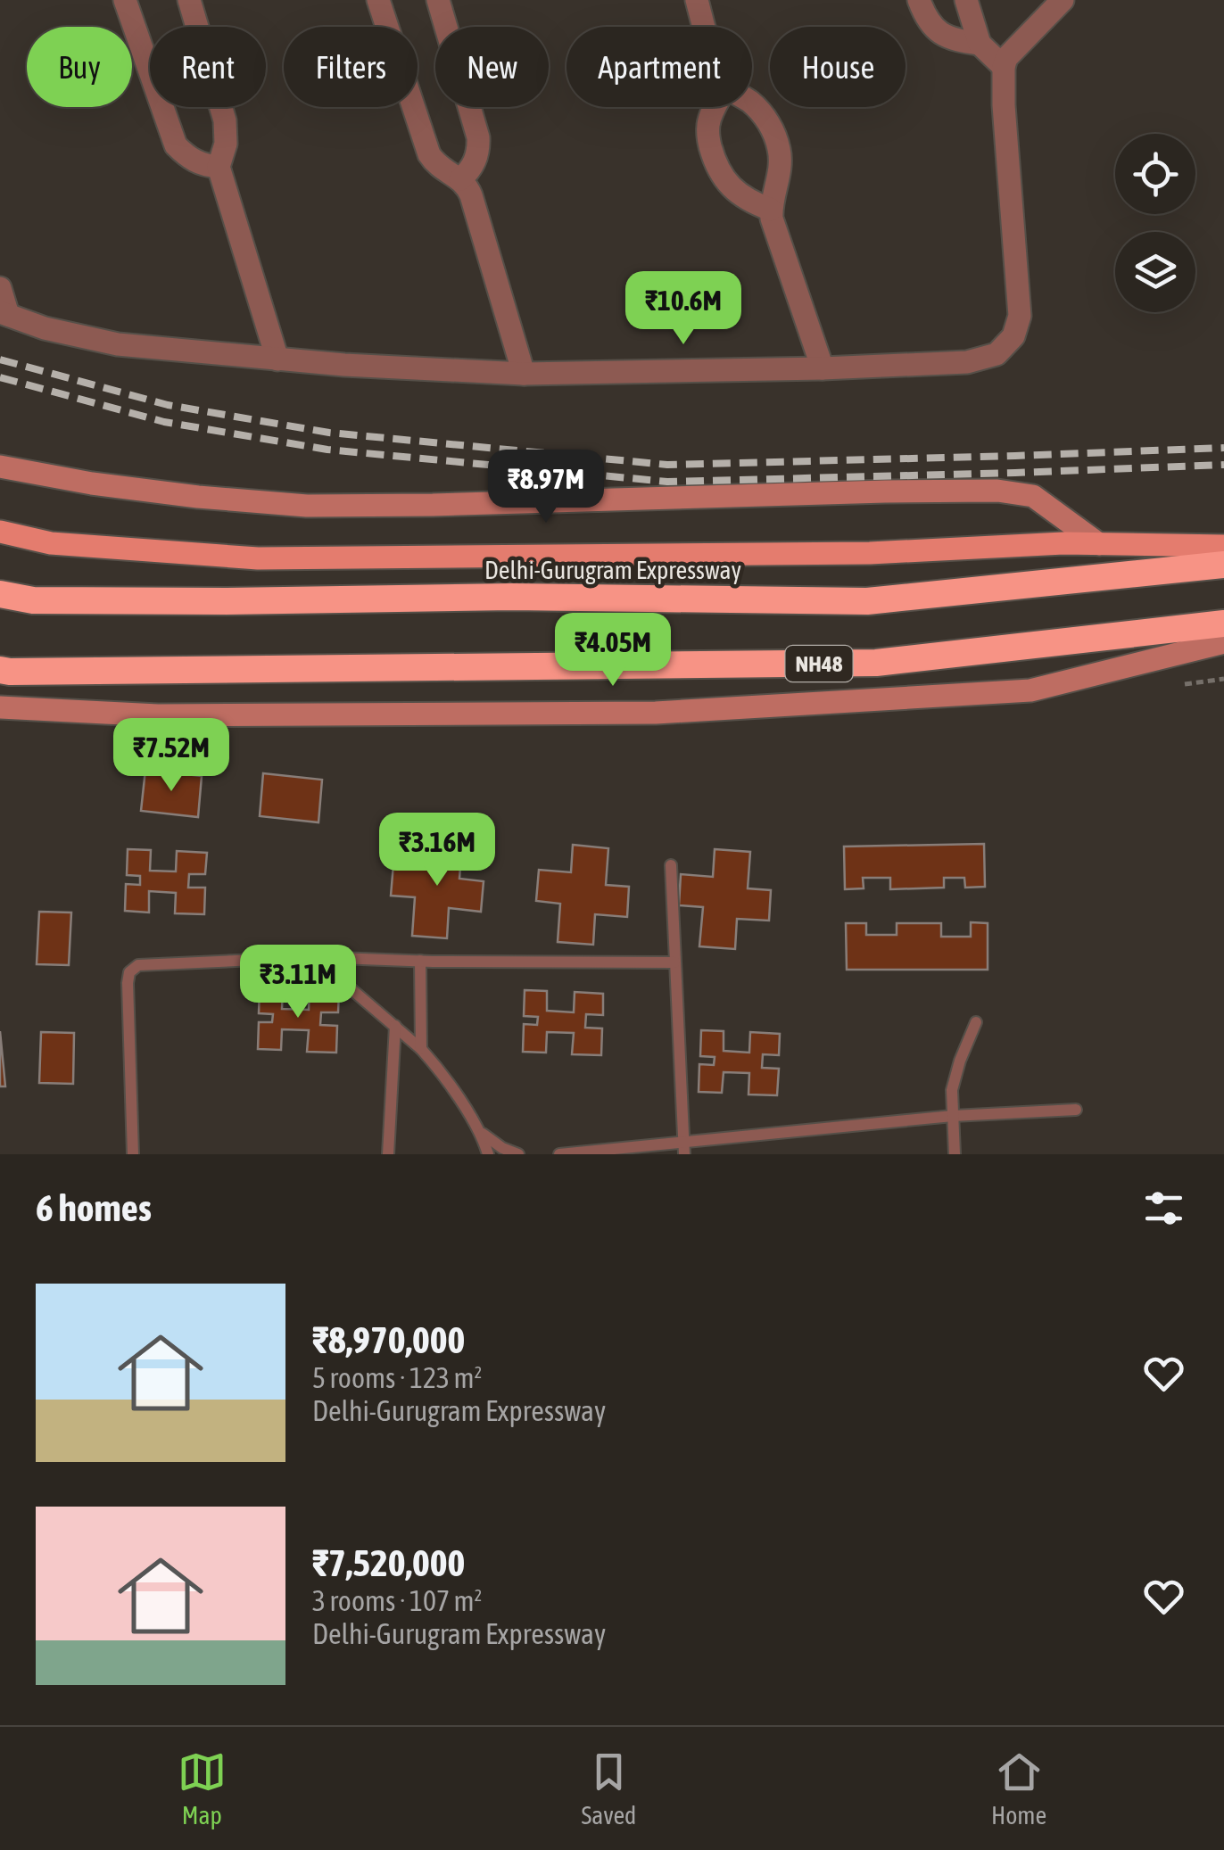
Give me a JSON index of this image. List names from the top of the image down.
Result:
{
  "streets": {
    "highway": ["Delhi-Gurugram Expressway", "NH48"]
  },
  "page": {
    "chip": [
      "Buy",
      "Rent",
      "Filters",
      "New",
      "Apartment",
      "House"
    ],
    "price": [
      "₹10.6M",
      "₹8.97M",
      "₹4.05M",
      "₹7.52M",
      "₹3.16M",
      "₹3.11M"
    ],
    "heading": "6 homes",
    "list": [
      {
        "name": "₹8,970,000",
        "note": "5 rooms · 123 m² · Delhi-Gurugram Expressway"
      },
      {
        "name": "₹7,520,000",
        "note": "3 rooms · 107 m² · Delhi-Gurugram Expressway"
      }
    ],
    "tabs": ["Map", "Saved", "Home"]
  }
}
